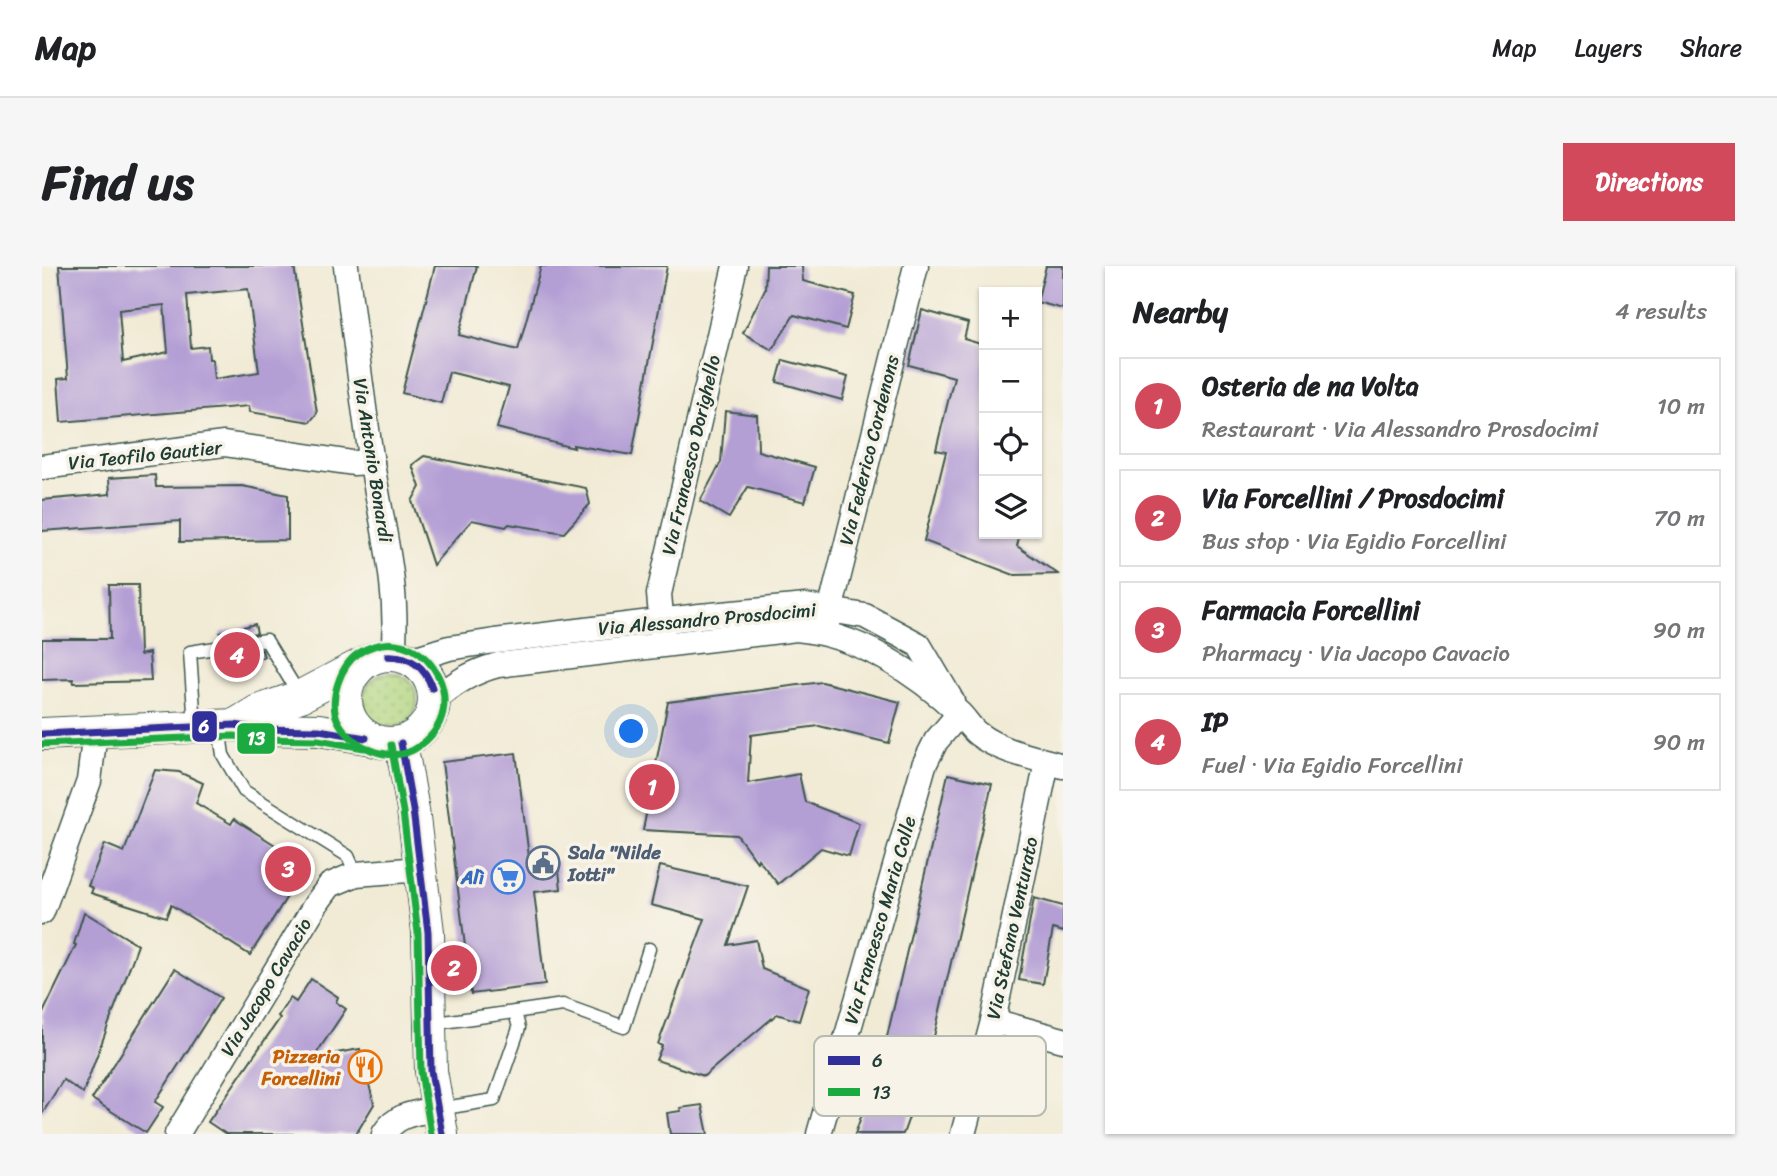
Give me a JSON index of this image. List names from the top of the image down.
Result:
{
  "streets": {
    "street": [
      "Via Federico Cordenons",
      "Via Teofilo Gautier",
      "Via Francesco Dorighello",
      "Via Antonio Bonardi",
      "Via Alessandro Prosdocimi",
      "Via Francesco Maria Colle",
      "Via Stefano Venturato",
      "Via Jacopo Cavacio"
    ]
  },
  "crossings": [
    ["Via Federico Cordenons", "Via Alessandro Prosdocimi"],
    ["Via Teofilo Gautier", "Via Antonio Bonardi"],
    ["Via Francesco Dorighello", "Via Alessandro Prosdocimi"],
    ["Via Antonio Bonardi", "Via Alessandro Prosdocimi"],
    ["Via Alessandro Prosdocimi", "Via Francesco Maria Colle"],
    ["Via Alessandro Prosdocimi", "Via Stefano Venturato"]
  ],
  "places": {
    "public building": ["Sala \"Nilde Iotti\""],
    "supermarket": ["Alì"],
    "restaurant": ["Pizzeria Forcellini"]
  },
  "lines": ["transit line 13", "transit line 6"],
  "legend": ["6", "13"],
  "page": {
    "header": "Map",
    "nav": ["Map", "Layers", "Share"],
    "title": "Find us",
    "buttons": "Directions",
    "heading": ["Nearby", "4 results"],
    "map_buttons": ["+", "−"],
    "list": [
      {
        "mark": "1",
        "name": "Osteria de na Volta",
        "note": "Restaurant · Via Alessandro Prosdocimi",
        "value": "10 m"
      },
      {
        "mark": "2",
        "name": "Via Forcellini / Prosdocimi",
        "note": "Bus stop · Via Egidio Forcellini",
        "value": "70 m"
      },
      {
        "mark": "3",
        "name": "Farmacia Forcellini",
        "note": "Pharmacy · Via Jacopo Cavacio",
        "value": "90 m"
      },
      {
        "mark": "4",
        "name": "IP",
        "note": "Fuel · Via Egidio Forcellini",
        "value": "90 m"
      }
    ],
    "pins": [
      "4",
      "1",
      "3",
      "2"
    ]
  }
}
